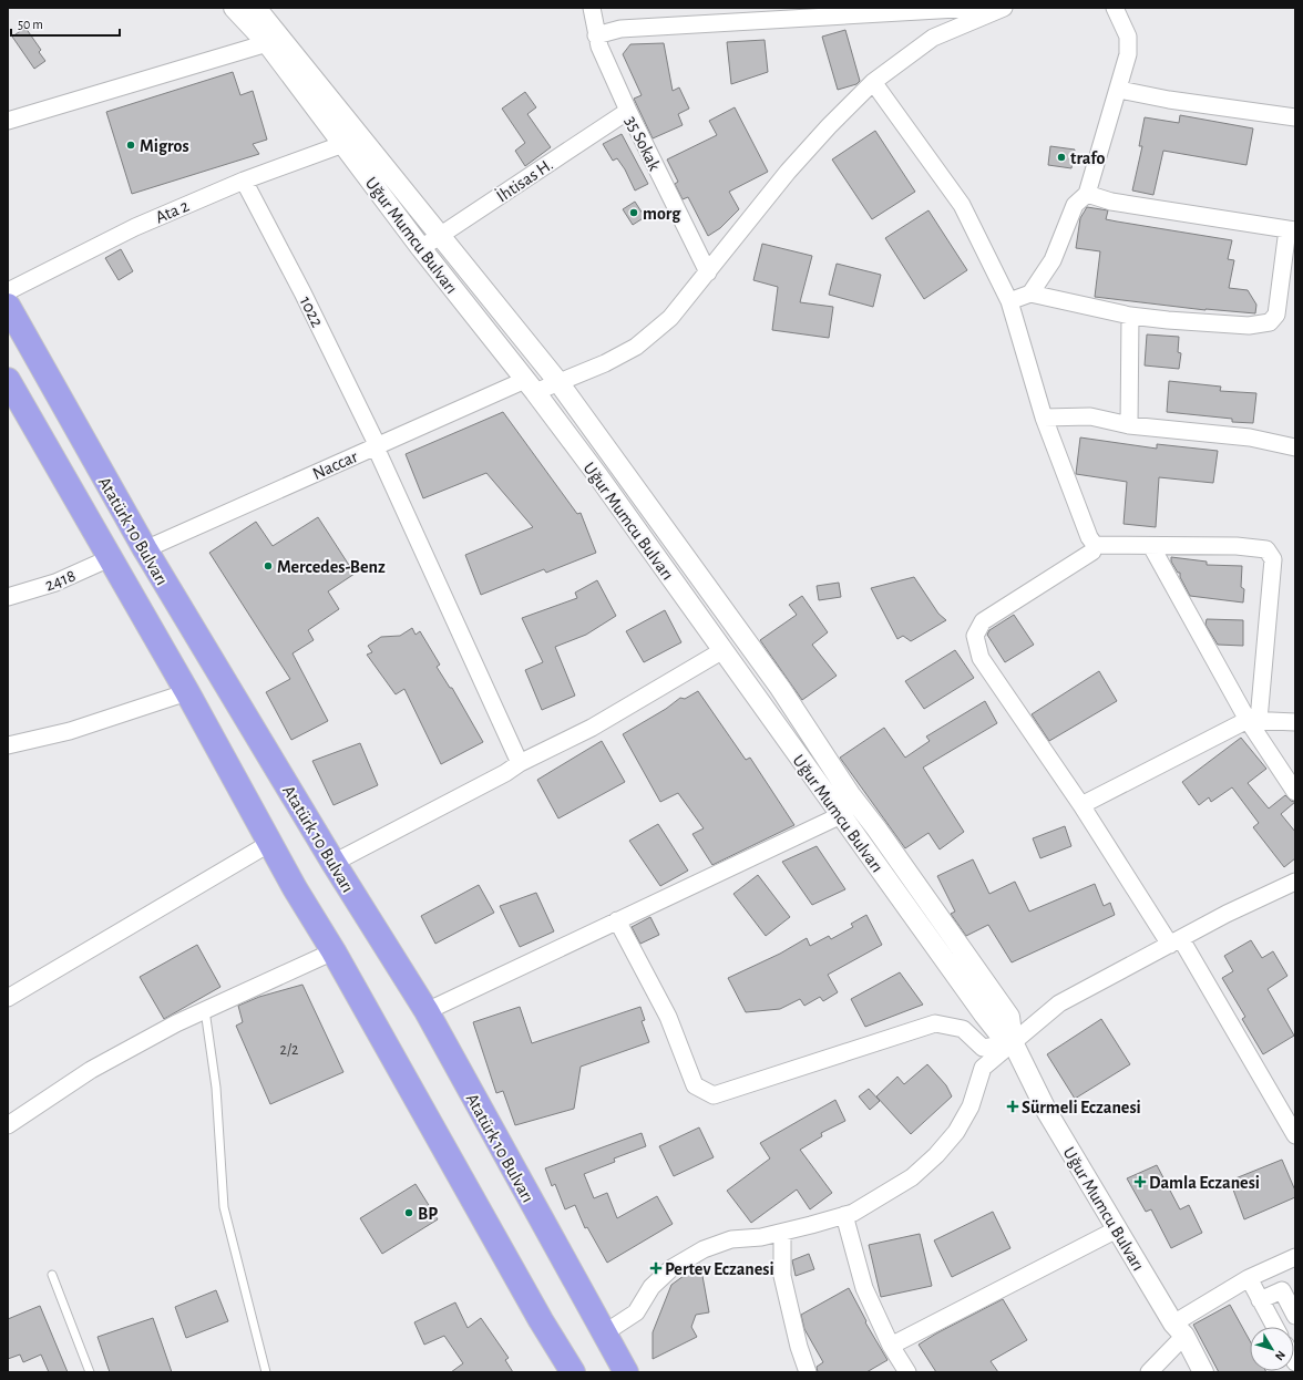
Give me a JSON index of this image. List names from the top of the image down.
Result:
{
  "streets": {
    "highway": ["Atatürk 10 Bulvarı"],
    "street": [
      "35 Sokak",
      "İhtisas H.",
      "Ata 2",
      "Uğur Mumcu Bulvarı",
      "1022",
      "Naccar",
      "2418"
    ]
  },
  "crossings": [
    ["35 Sokak", "İhtisas H."],
    ["35 Sokak", "Naccar"],
    ["İhtisas H.", "Uğur Mumcu Bulvarı"],
    ["Ata 2", "Uğur Mumcu Bulvarı"],
    ["Ata 2", "1022"],
    ["Uğur Mumcu Bulvarı", "Naccar"],
    ["1022", "Naccar"],
    ["Naccar", "Atatürk 10 Bulvarı"],
    ["Atatürk 10 Bulvarı", "2418"]
  ],
  "places": {
    "other": [
      "Migros",
      "trafo",
      "morg",
      "Mercedes-Benz",
      "BP"
    ],
    "health": ["Sürmeli Eczanesi", "Damla Eczanesi", "Pertev Eczanesi"]
  },
  "house_numbers": ["2/2"],
  "scale_bar": "50 m",
  "north": "bottom right"
}
